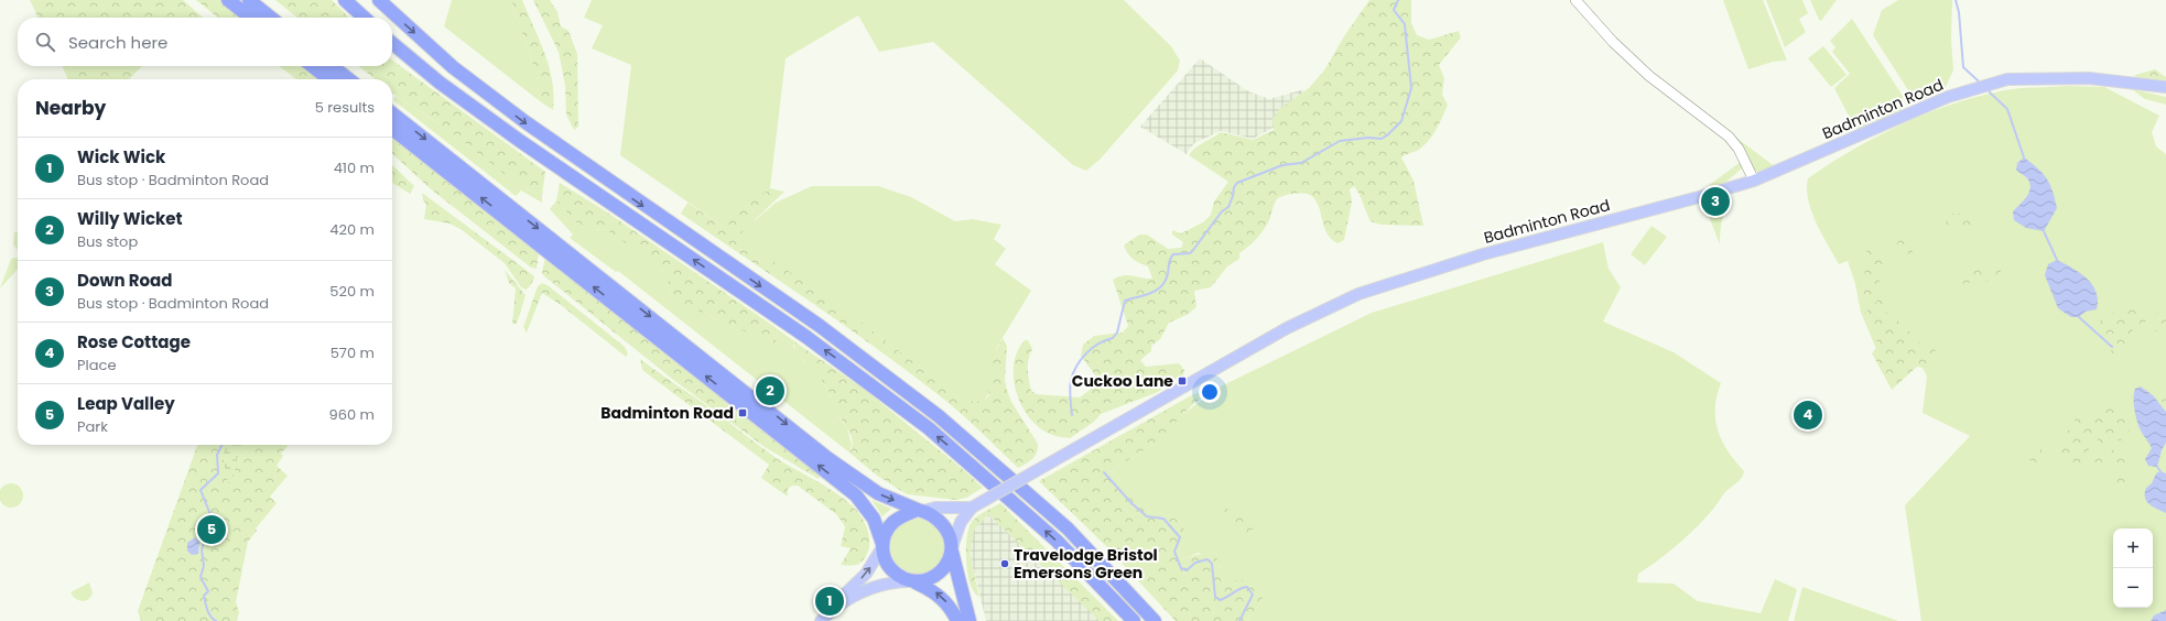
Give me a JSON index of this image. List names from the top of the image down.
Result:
{
  "streets": {
    "main road": ["Badminton Road"]
  },
  "places": {
    "transit": ["Cuckoo Lane", "Badminton Road"],
    "other": ["Travelodge Bristol Emersons Green"]
  },
  "page": {
    "search": "Search here",
    "heading": ["Nearby", "5 results"],
    "list": [
      {
        "mark": "1",
        "name": "Wick Wick",
        "note": "Bus stop · Badminton Road",
        "value": "410 m"
      },
      {
        "mark": "2",
        "name": "Willy Wicket",
        "note": "Bus stop",
        "value": "420 m"
      },
      {
        "mark": "3",
        "name": "Down Road",
        "note": "Bus stop · Badminton Road",
        "value": "520 m"
      },
      {
        "mark": "4",
        "name": "Rose Cottage",
        "note": "Place",
        "value": "570 m"
      },
      {
        "mark": "5",
        "name": "Leap Valley",
        "note": "Park",
        "value": "960 m"
      }
    ],
    "pins": [
      "3",
      "2",
      "4",
      "5",
      "1"
    ],
    "map_buttons": ["+", "−"]
  }
}
